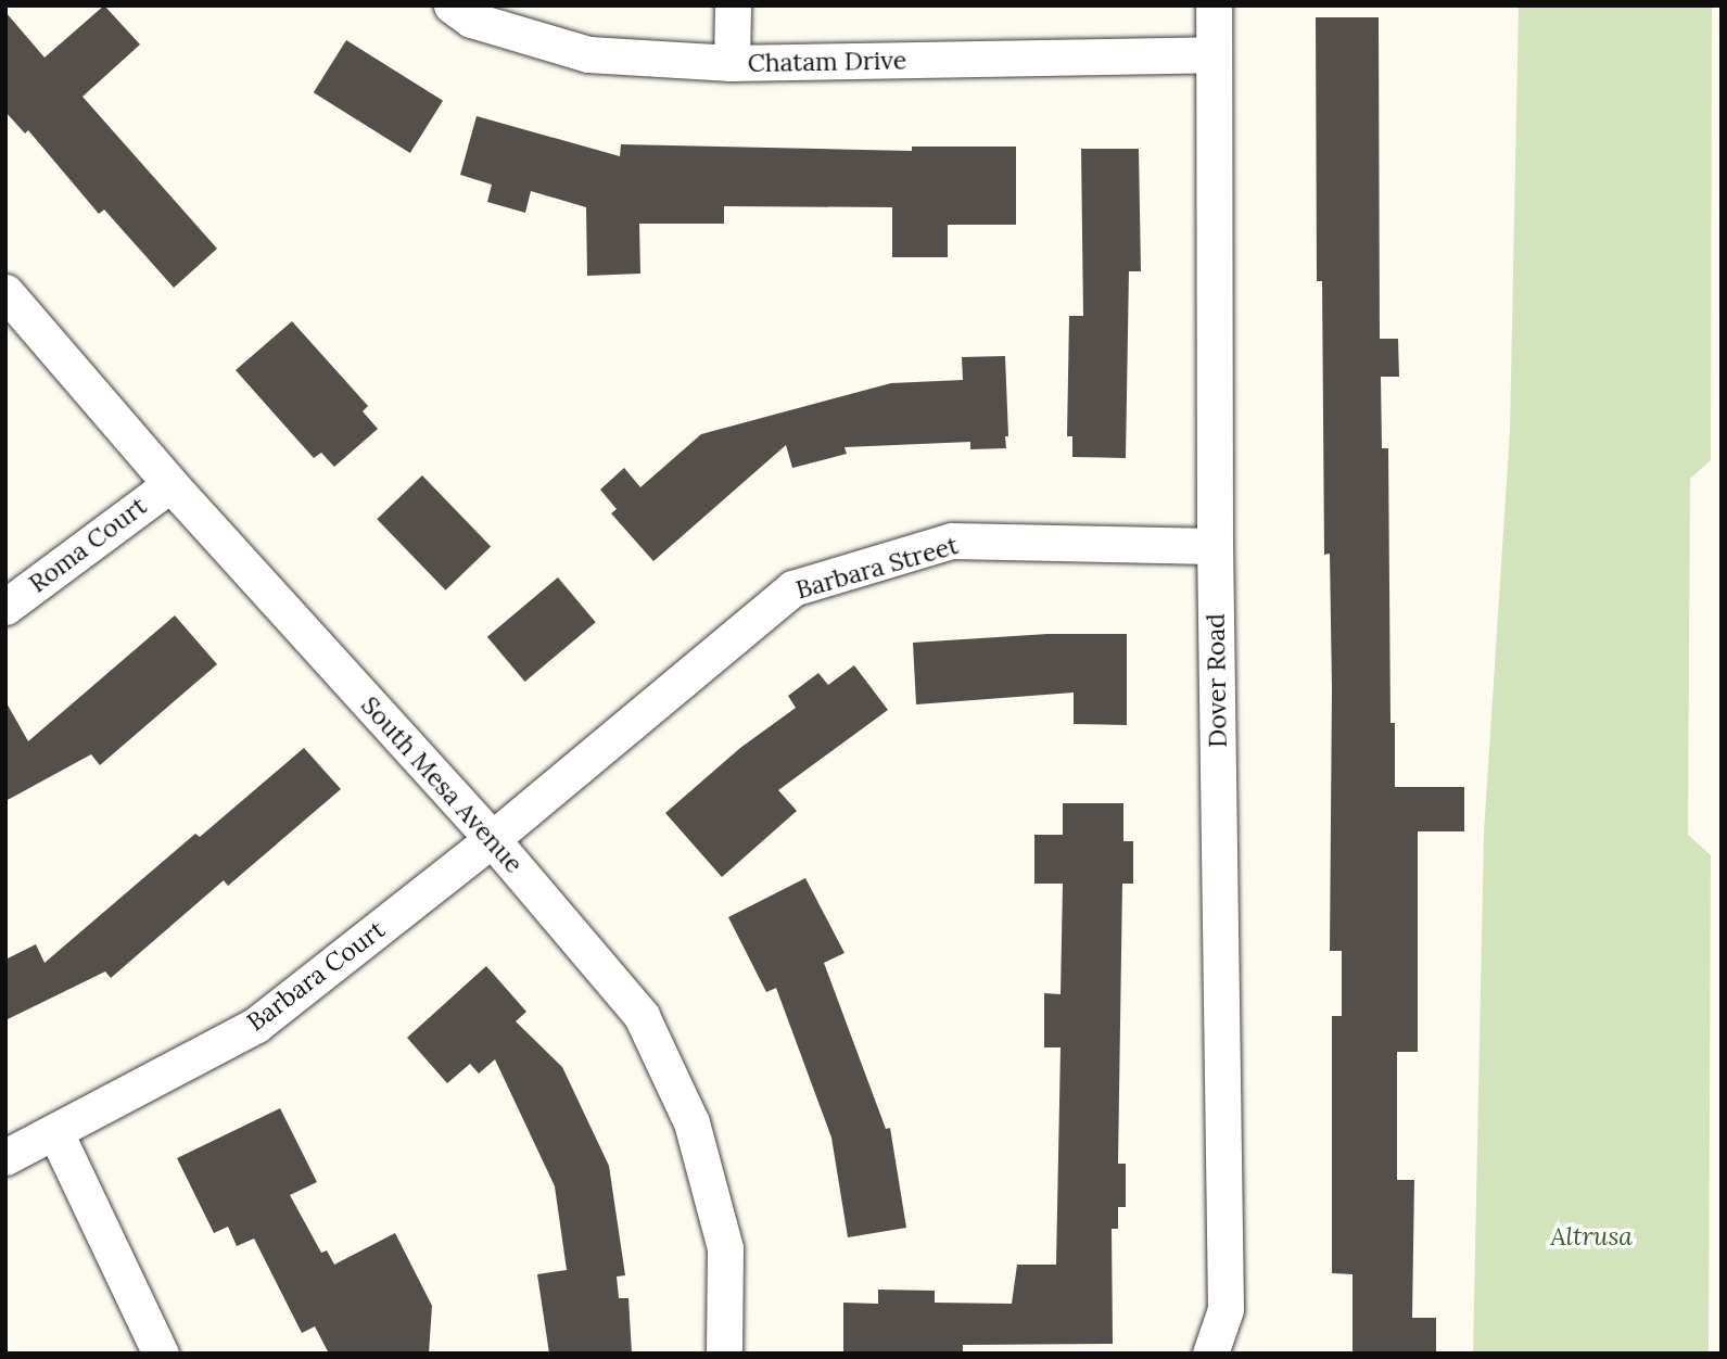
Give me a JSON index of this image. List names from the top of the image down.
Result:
{
  "streets": {
    "street": [
      "Chatam Drive",
      "Roma Court",
      "Barbara Street",
      "Dover Road",
      "South Mesa Avenue",
      "Barbara Court"
    ]
  },
  "crossings": [
    ["Chatam Drive", "Dover Road"],
    ["Roma Court", "South Mesa Avenue"],
    ["Barbara Street", "Dover Road"],
    ["Barbara Street", "South Mesa Avenue"],
    ["Barbara Street", "Barbara Court"],
    ["South Mesa Avenue", "Barbara Court"]
  ],
  "parks": ["Altrusa"]
}
